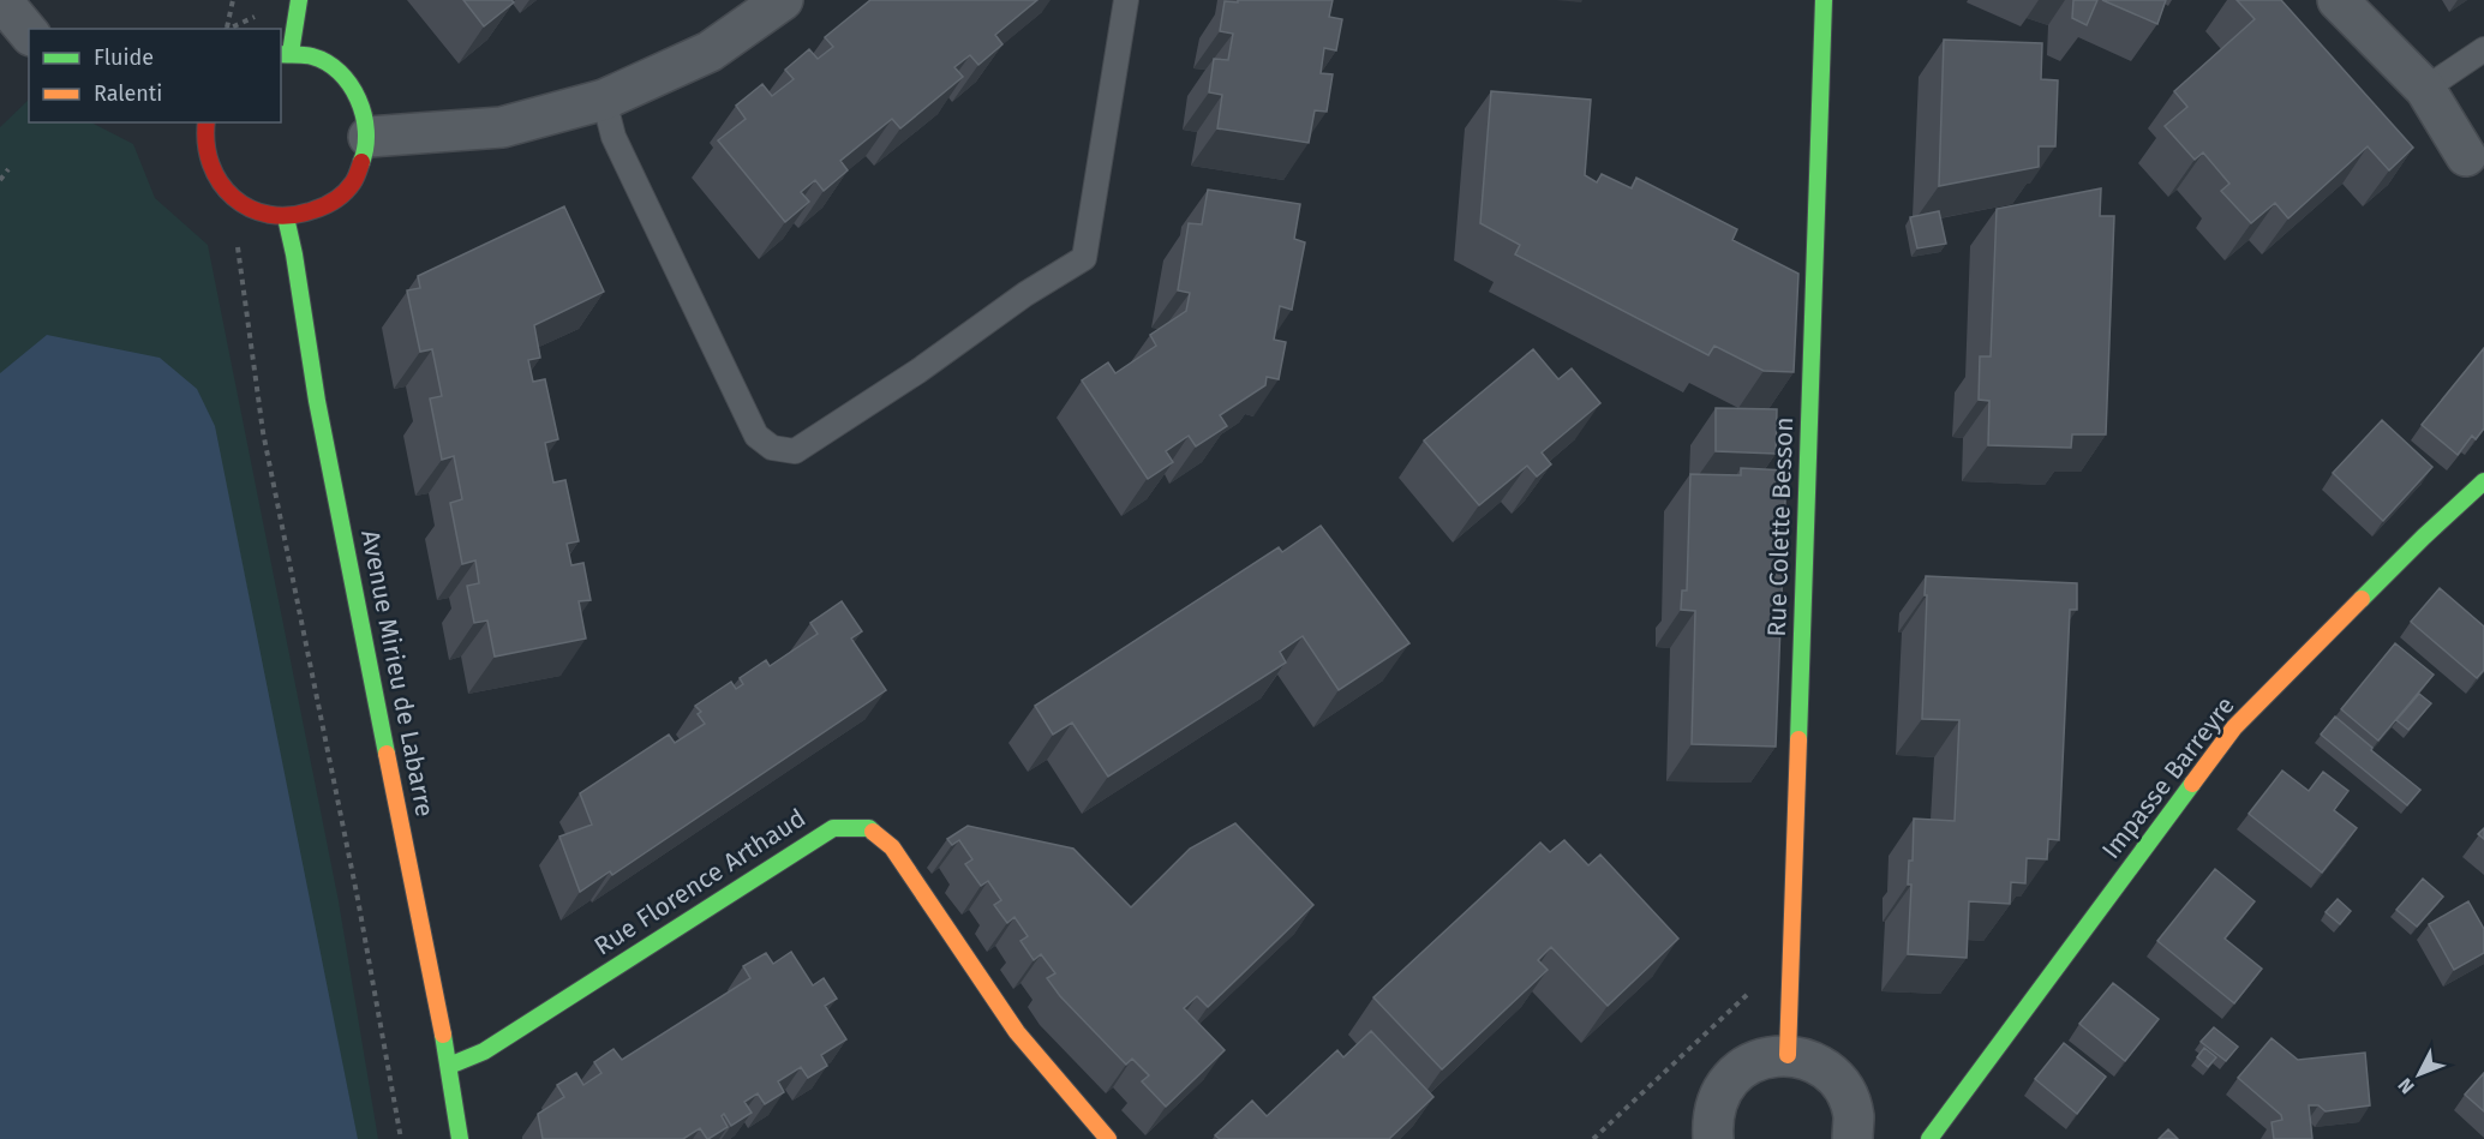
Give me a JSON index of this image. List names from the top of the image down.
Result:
{
  "streets": {
    "street": [
      "Rue Colette Besson",
      "Avenue Mirieu de Labarre",
      "Impasse Barreyre",
      "Rue Florence Arthaud"
    ]
  },
  "crossings": [
    ["Avenue Mirieu de Labarre", "Rue Florence Arthaud"]
  ],
  "legend": ["Fluide", "Ralenti"],
  "north": "bottom left"
}
